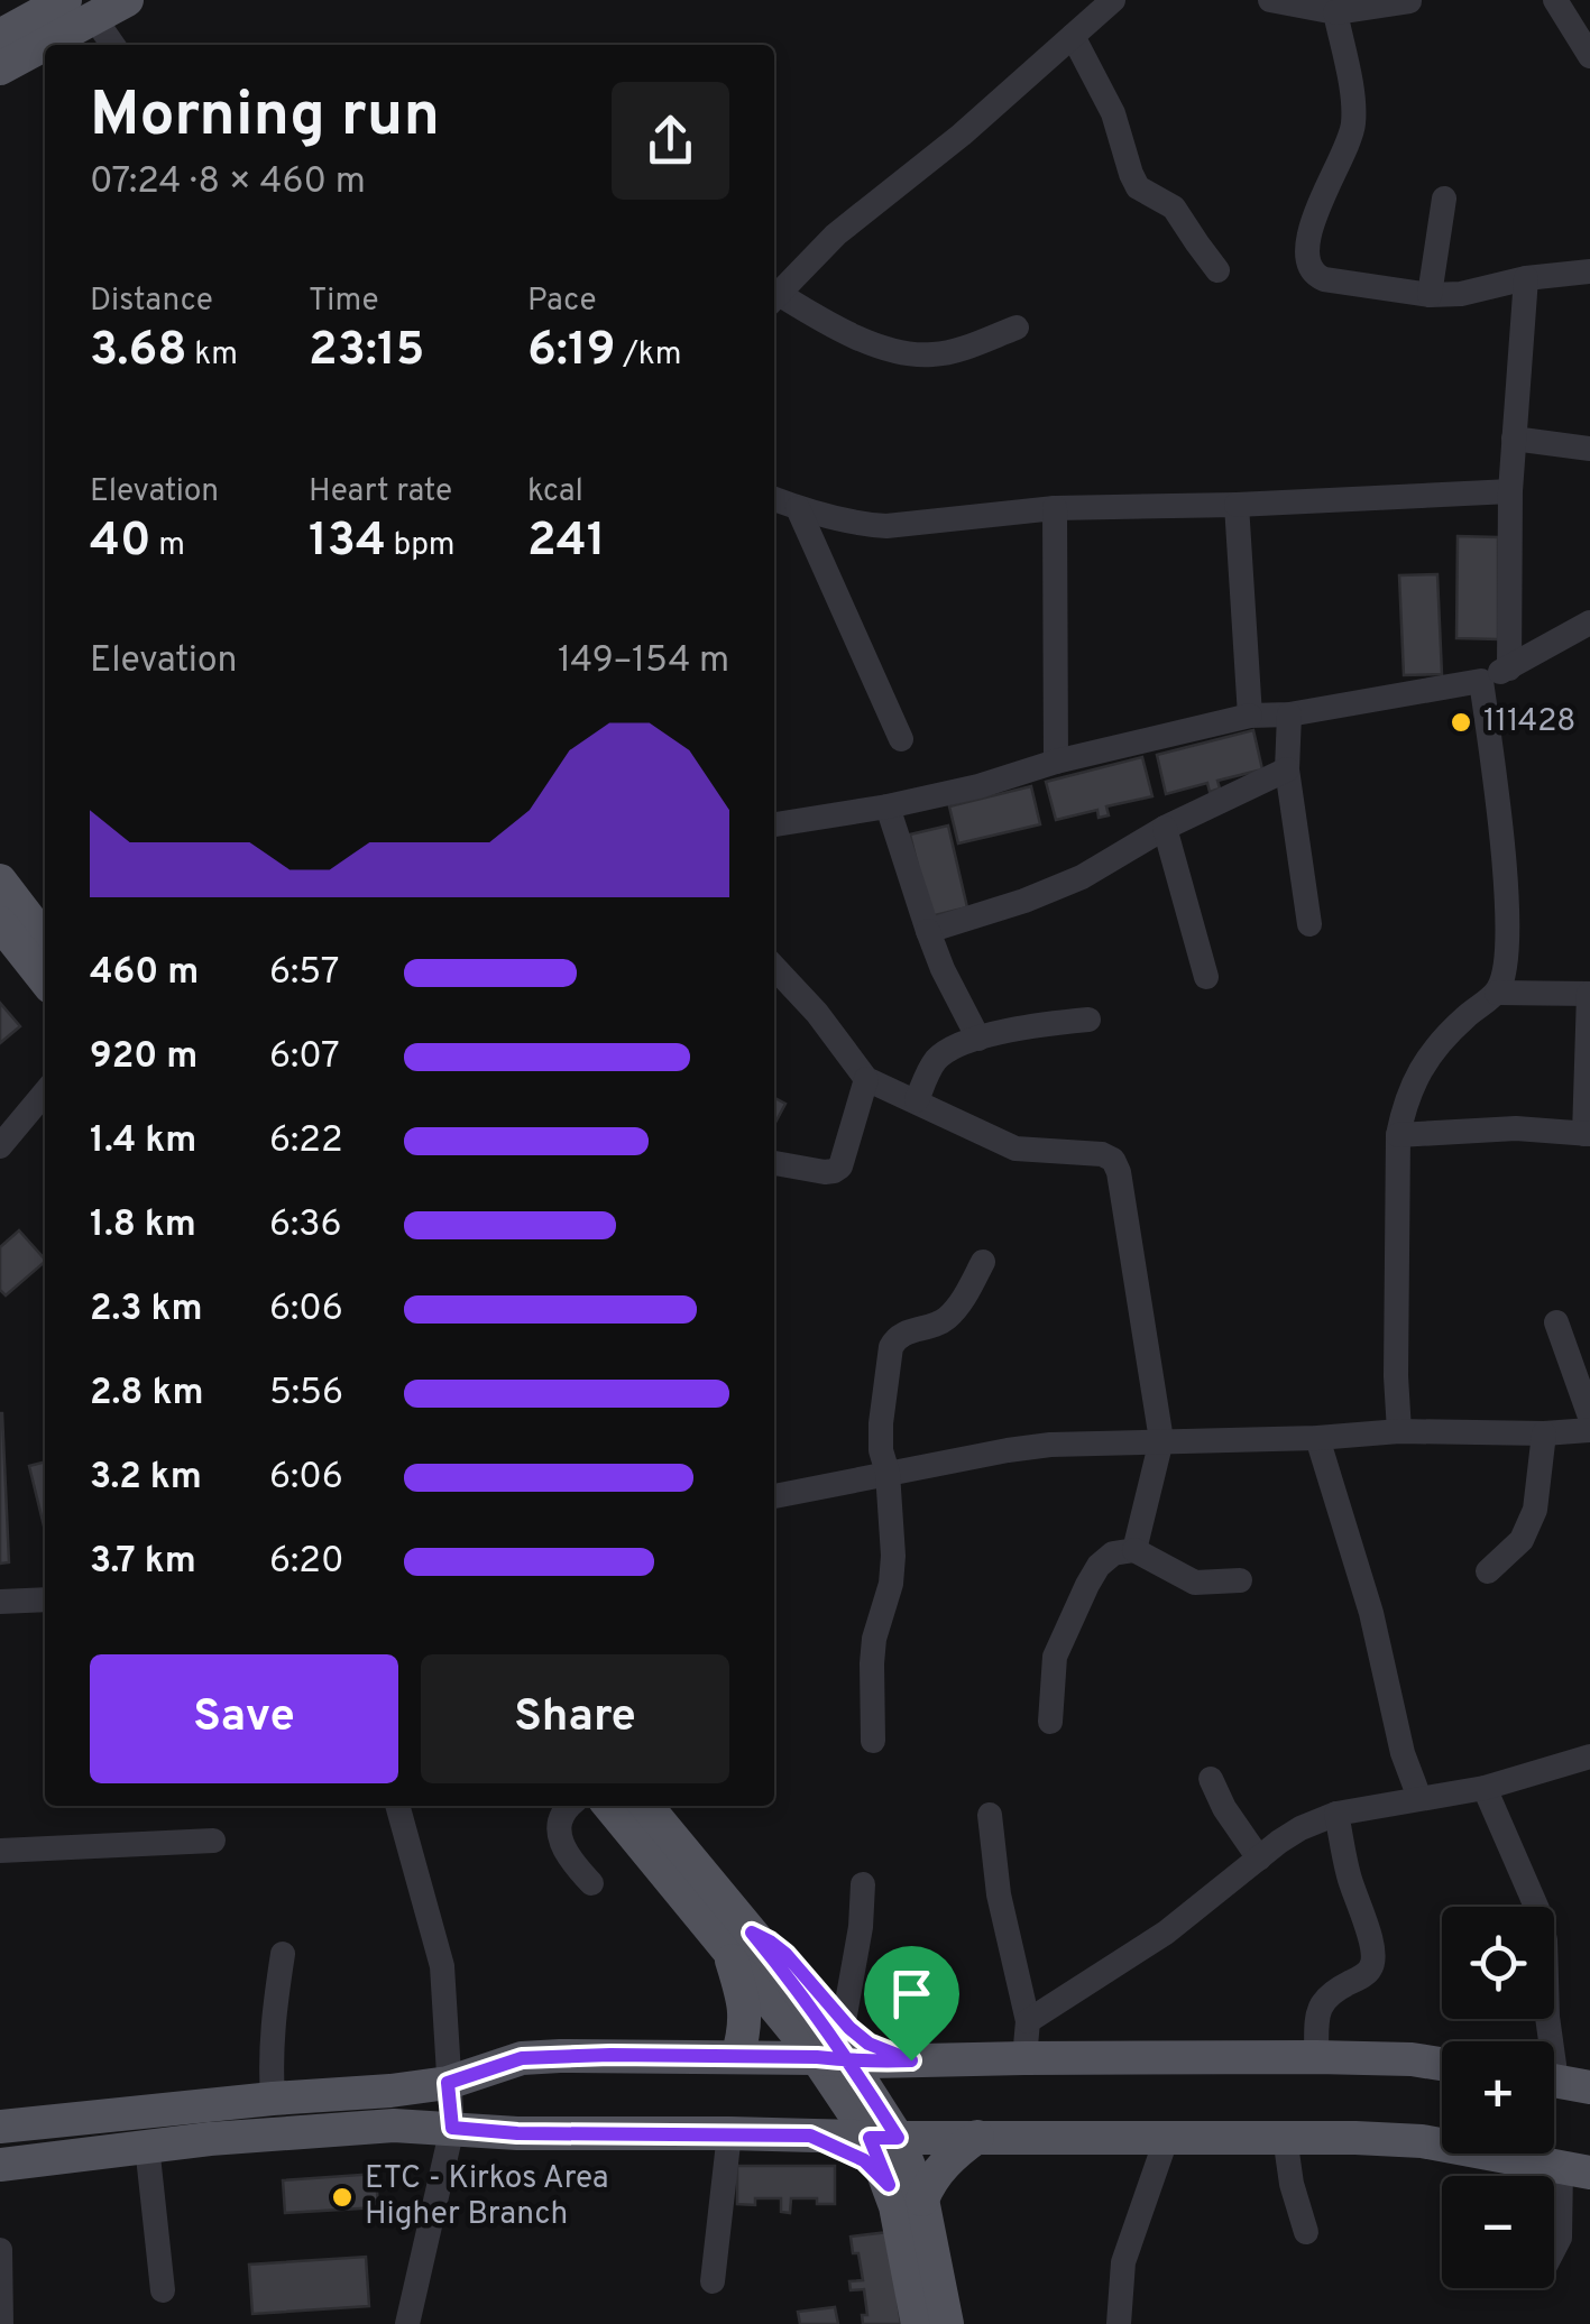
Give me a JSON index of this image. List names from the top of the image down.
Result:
{
  "places": ["111428", "ETC - Kirkos Area Higher Branch"],
  "page": {
    "heading": ["Morning run", "07:24 · 8 × 460 m"],
    "stats": [
      ["Distance", "3.68 km"],
      ["Time", "23:15"],
      ["Pace", "6:19 /km"],
      ["Elevation", "40 m"],
      ["Heart rate", "134 bpm"],
      ["kcal", "241"]
    ],
    "chart": ["Elevation", "149–154 m"],
    "list": [
      {
        "name": "460 m",
        "note": "6:57"
      },
      {
        "name": "920 m",
        "note": "6:07"
      },
      {
        "name": "1.4 km",
        "note": "6:22"
      },
      {
        "name": "1.8 km",
        "note": "6:36"
      },
      {
        "name": "2.3 km",
        "note": "6:06"
      },
      {
        "name": "2.8 km",
        "note": "5:56"
      },
      {
        "name": "3.2 km",
        "note": "6:06"
      },
      {
        "name": "3.7 km",
        "note": "6:20"
      }
    ],
    "buttons": ["Save", "Share"],
    "map_buttons": ["+", "−"]
  }
}
